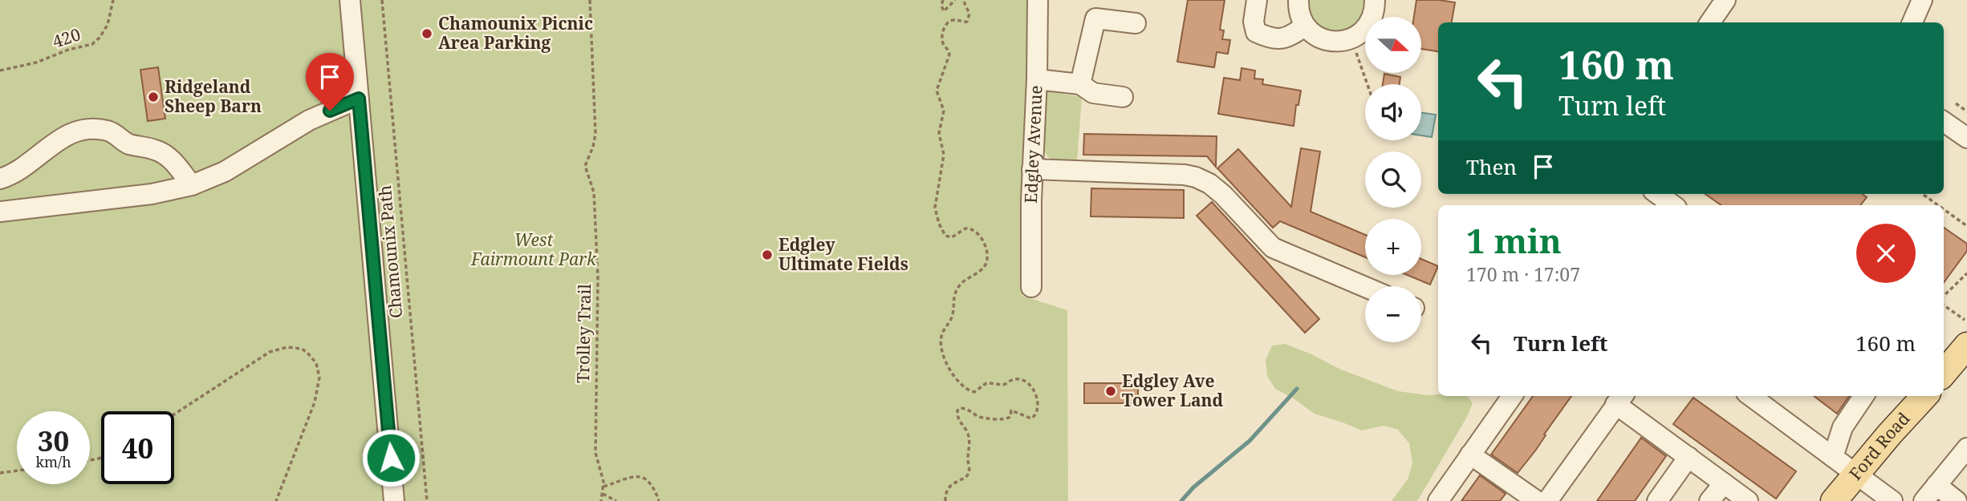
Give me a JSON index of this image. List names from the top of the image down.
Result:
{
  "streets": {
    "main road": ["Ford Road"],
    "street": ["Edgley Avenue"],
    "path": ["420", "Chamounix Path", "Trolley Trail"]
  },
  "parks": ["West Fairmount Park"],
  "places": [
    "Chamounix Picnic Area Parking",
    "Ridgeland Sheep Barn",
    "Edgley Ultimate Fields",
    "Edgley Ave Tower Land"
  ],
  "north": "right",
  "page": {
    "map_buttons": ["+", "−"],
    "turn": ["160 m", "Turn left"],
    "then": "Then",
    "heading": ["1 min", "170 m · 17:07"],
    "list": [
      {
        "name": "Turn left",
        "value": "160 m"
      }
    ],
    "speed": "30 km/h",
    "limit": "40"
  }
}
